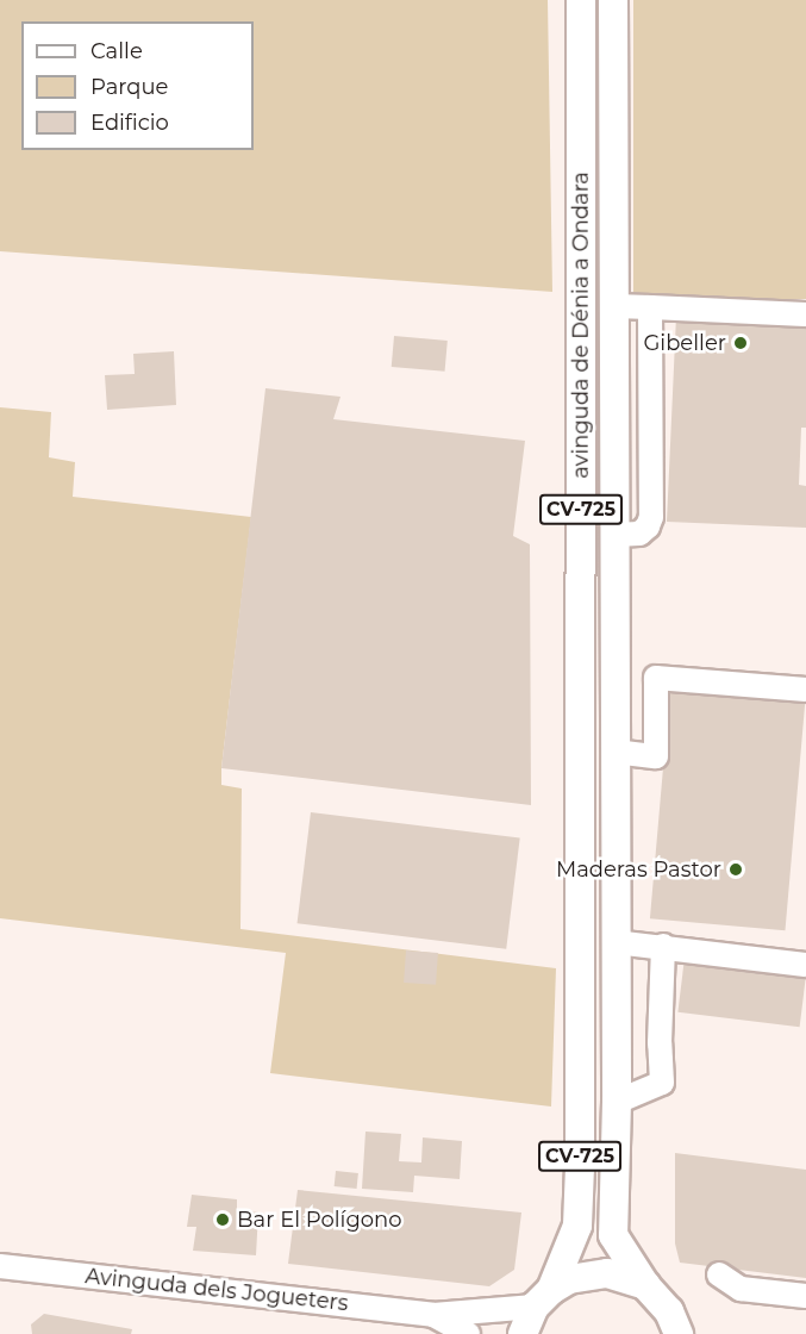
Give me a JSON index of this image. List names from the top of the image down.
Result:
{
  "streets": {
    "main road": ["avinguda de Dénia a Ondara", "CV-725"],
    "street": ["Avinguda dels Jogueters"]
  },
  "crossings": [
    ["avinguda de Dénia a Ondara", "CV-725"],
    ["avinguda de Dénia a Ondara", "Avinguda dels Jogueters"],
    ["CV-725", "Avinguda dels Jogueters"]
  ],
  "places": ["Gibeller", "Maderas Pastor", "Bar El Polígono"],
  "legend": ["Calle", "Parque", "Edificio"]
}
